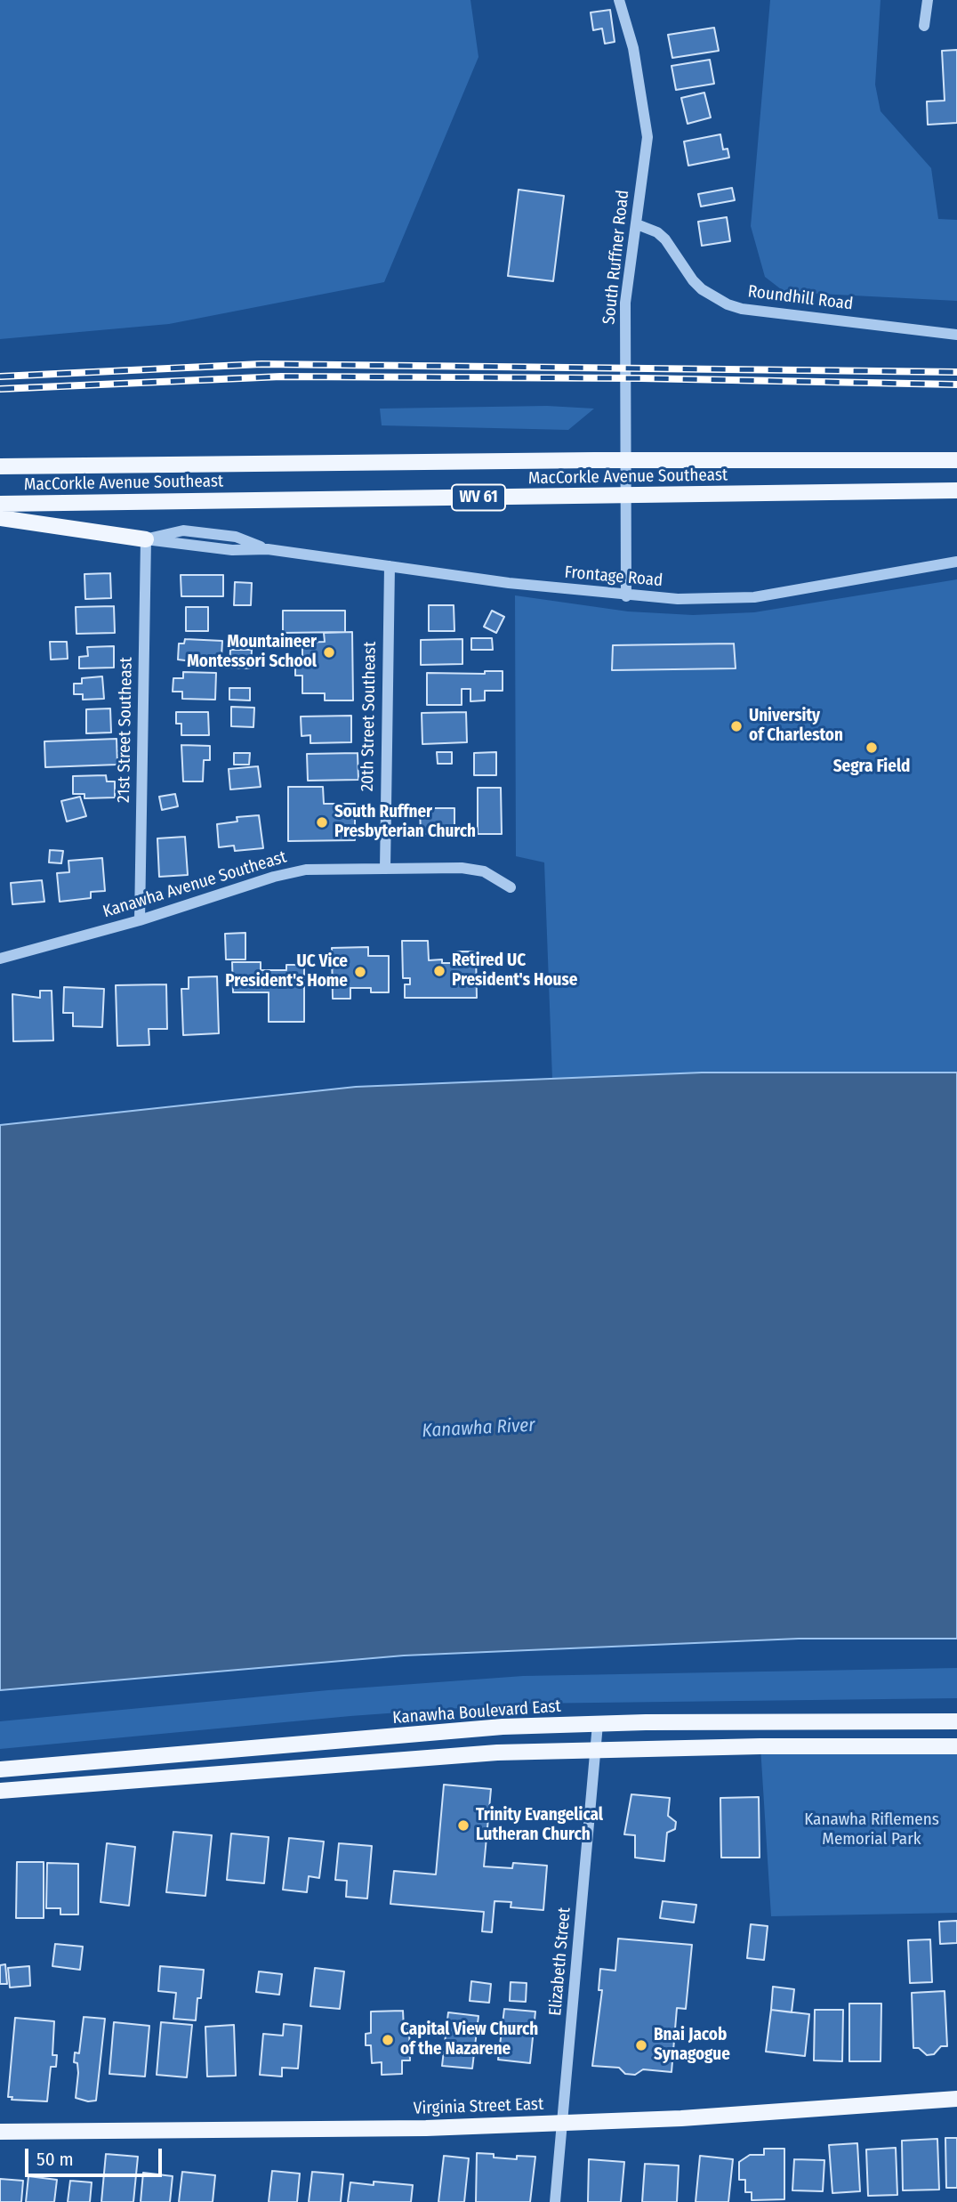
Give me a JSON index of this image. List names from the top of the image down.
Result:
{
  "streets": {
    "main road": [
      "MacCorkle Avenue Southeast",
      "WV 61",
      "Kanawha Boulevard East",
      "Virginia Street East"
    ],
    "street": [
      "South Ruffner Road",
      "Roundhill Road",
      "Frontage Road",
      "20th Street Southeast",
      "21st Street Southeast",
      "Kanawha Avenue Southeast",
      "Elizabeth Street"
    ]
  },
  "crossings": [
    ["South Ruffner Road", "Roundhill Road"],
    ["South Ruffner Road", "MacCorkle Avenue Southeast"],
    ["South Ruffner Road", "Frontage Road"],
    ["Frontage Road", "20th Street Southeast"],
    ["Frontage Road", "21st Street Southeast"],
    ["20th Street Southeast", "Kanawha Avenue Southeast"],
    ["21st Street Southeast", "Kanawha Avenue Southeast"],
    ["Kanawha Boulevard East", "Elizabeth Street"],
    ["Elizabeth Street", "Virginia Street East"]
  ],
  "water": ["Kanawha River"],
  "parks": ["Kanawha Riflemens Memorial Park"],
  "places": [
    "Mountaineer Montessori School",
    "University of Charleston",
    "Segra Field",
    "South Ruffner Presbyterian Church",
    "Retired UC President's House",
    "UC Vice President's Home",
    "Trinity Evangelical Lutheran Church",
    "Capital View Church of the Nazarene",
    "Bnai Jacob Synagogue"
  ],
  "scale_bar": "50 m"
}
